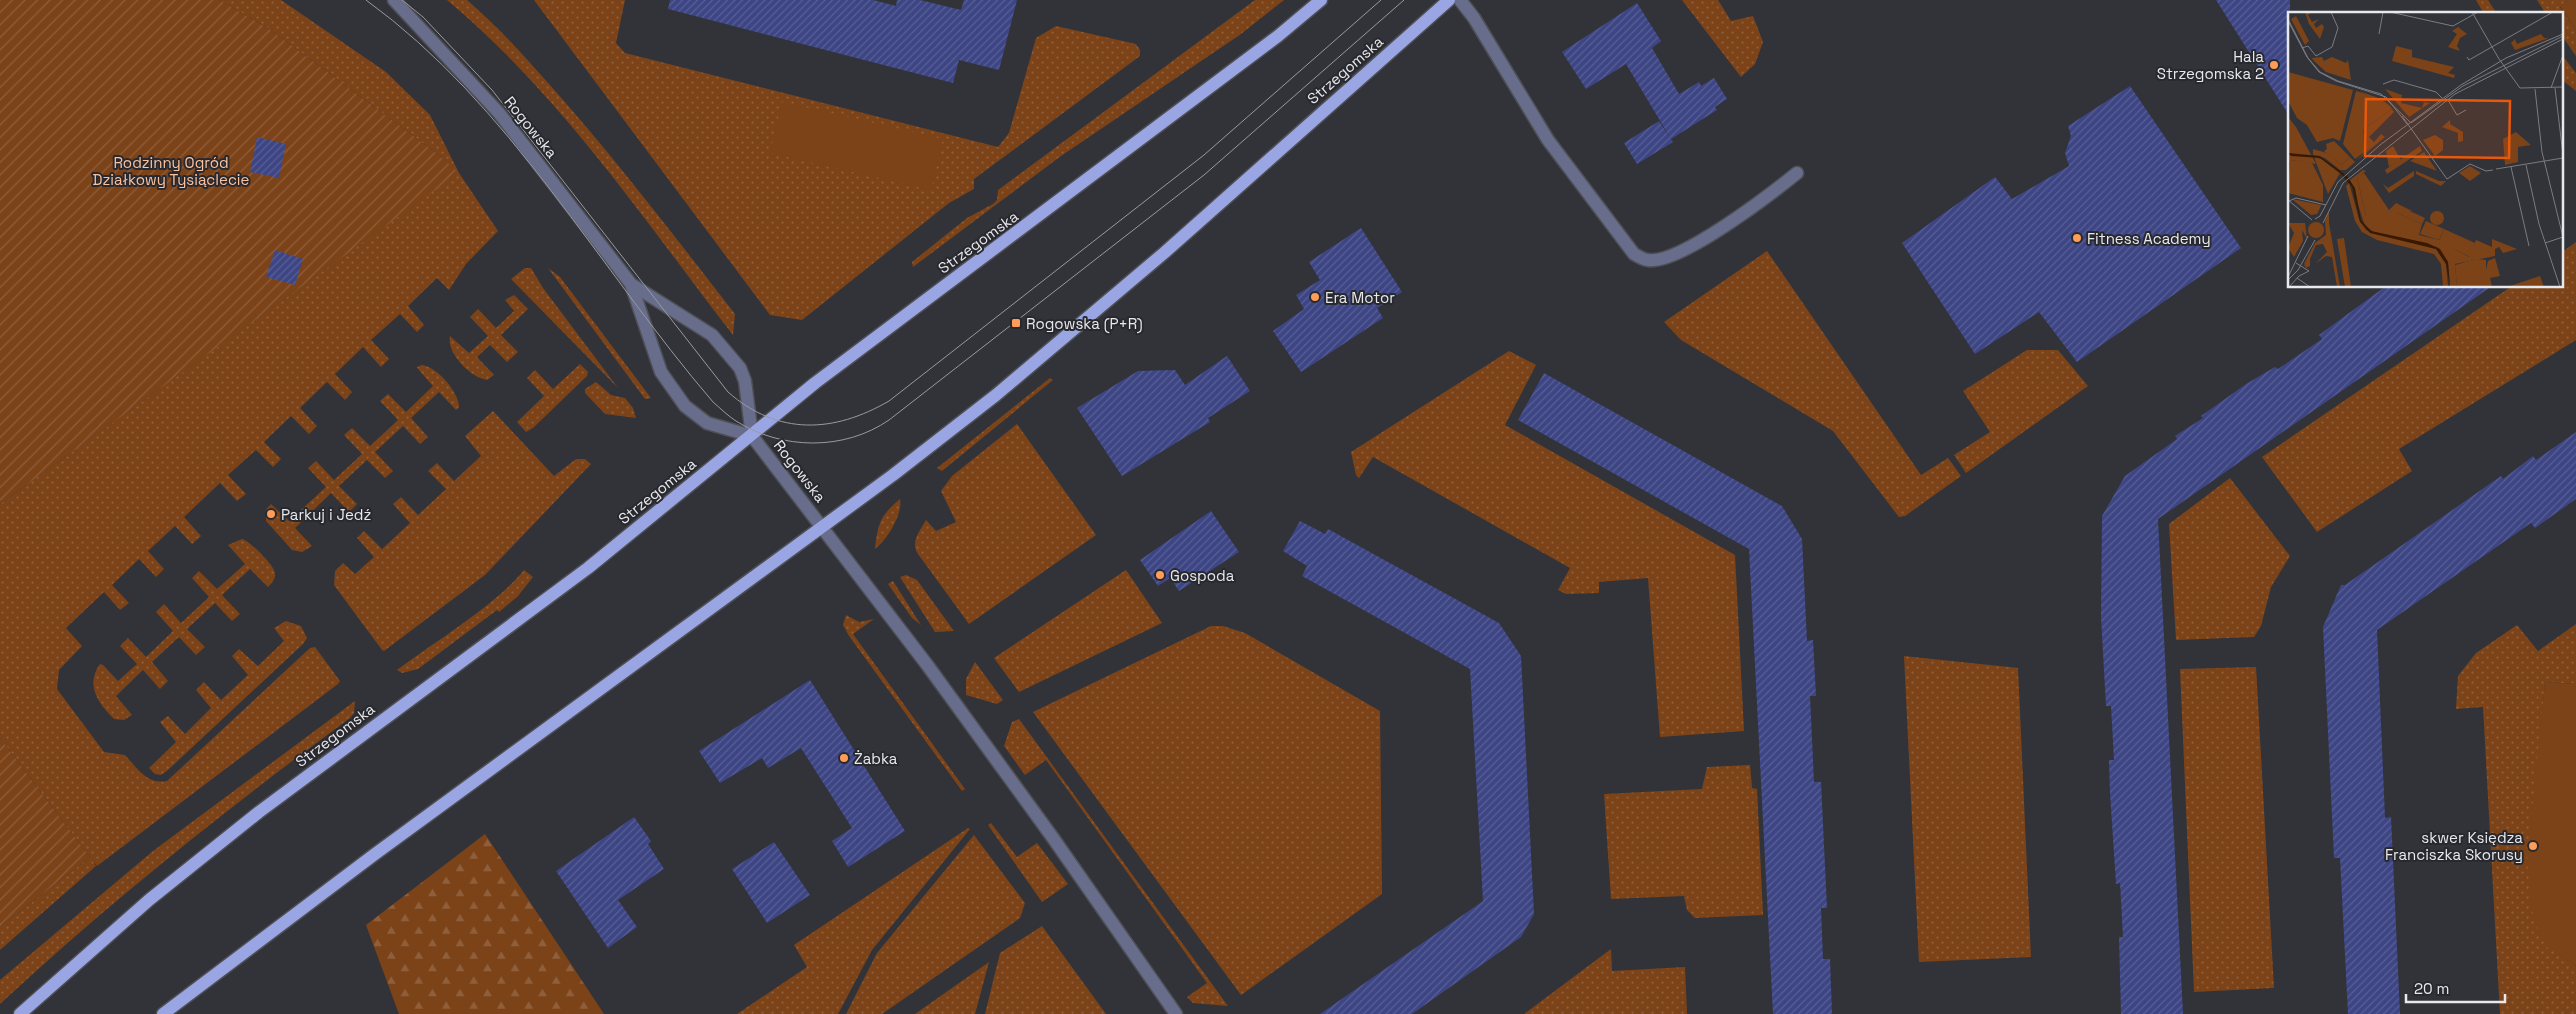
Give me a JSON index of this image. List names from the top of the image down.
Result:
{
  "streets": {
    "main road": ["Strzegomska"],
    "street": ["Rogowska"]
  },
  "crossings": [
    ["Strzegomska", "Rogowska"]
  ],
  "parks": ["Rodzinny Ogród Działkowy Tysiąclecie"],
  "places": {
    "other": [
      "Hala Strzegomska 2",
      "Fitness Academy",
      "Era Motor",
      "Parkuj i Jedź",
      "Gospoda",
      "Żabka",
      "skwer Księdza Franciszka Skorusy"
    ],
    "transit": ["Rogowska (P+R)"]
  },
  "scale_bar": "20 m"
}
